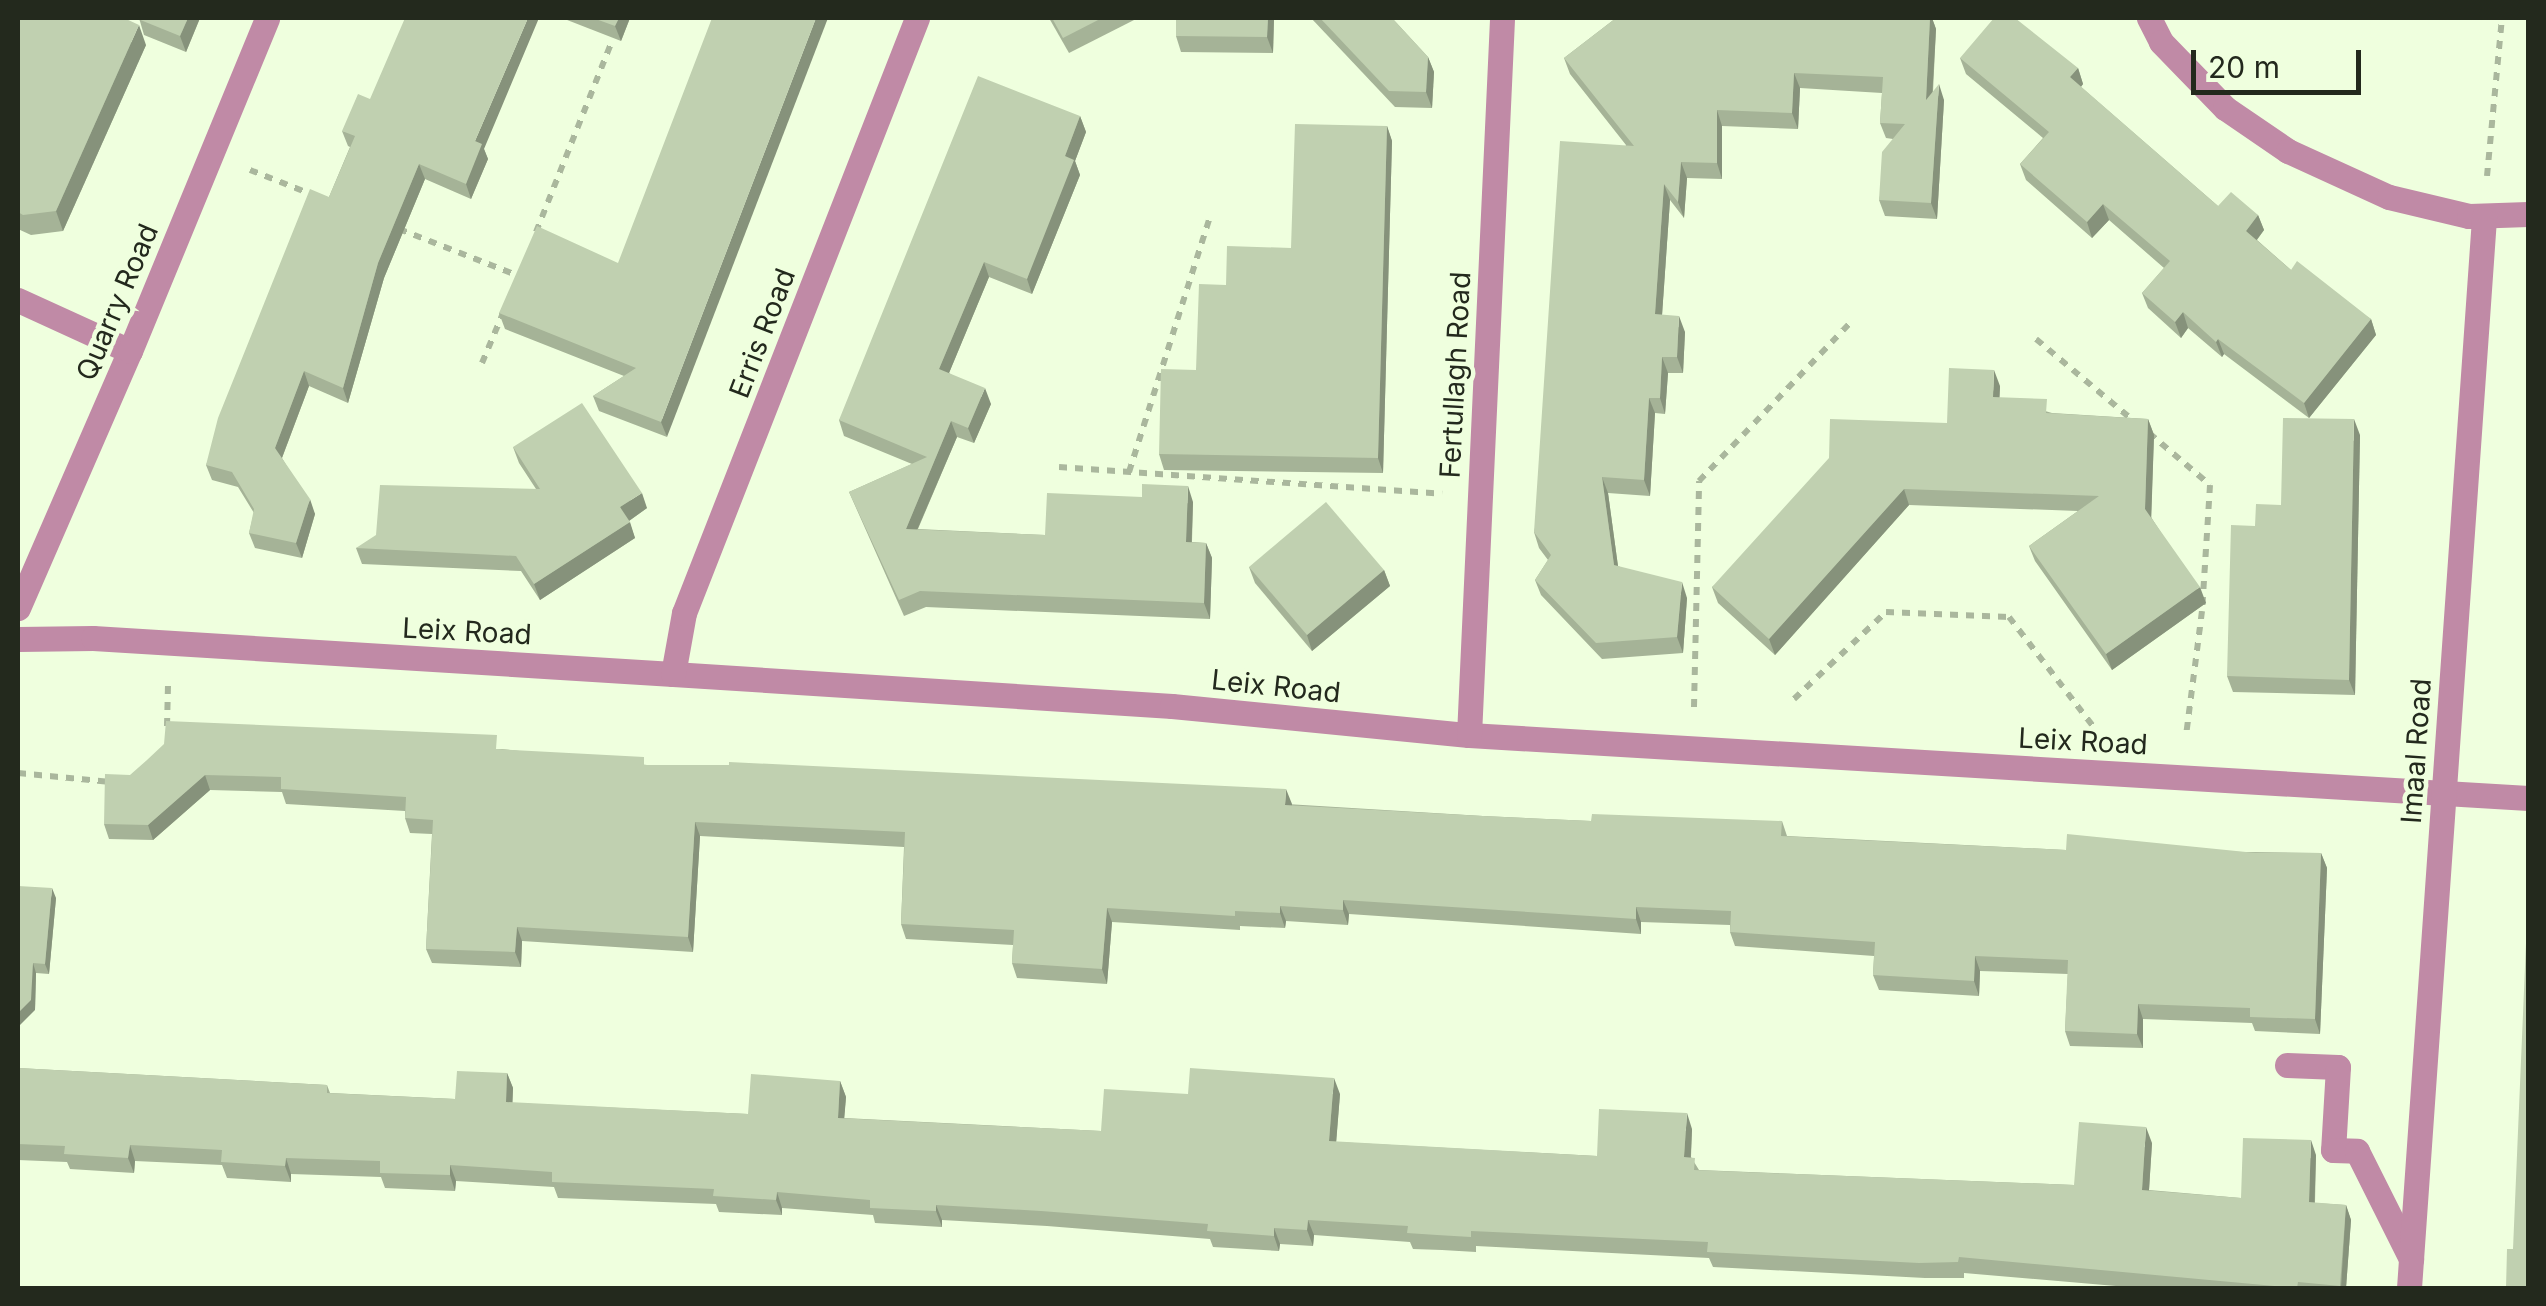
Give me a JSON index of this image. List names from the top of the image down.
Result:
{
  "streets": {
    "street": [
      "Quarry Road",
      "Erris Road",
      "Fertullagh Road",
      "Leix Road",
      "Imaal Road"
    ]
  },
  "crossings": [
    ["Erris Road", "Leix Road"],
    ["Fertullagh Road", "Leix Road"],
    ["Leix Road", "Imaal Road"]
  ],
  "scale_bar": "20 m"
}
